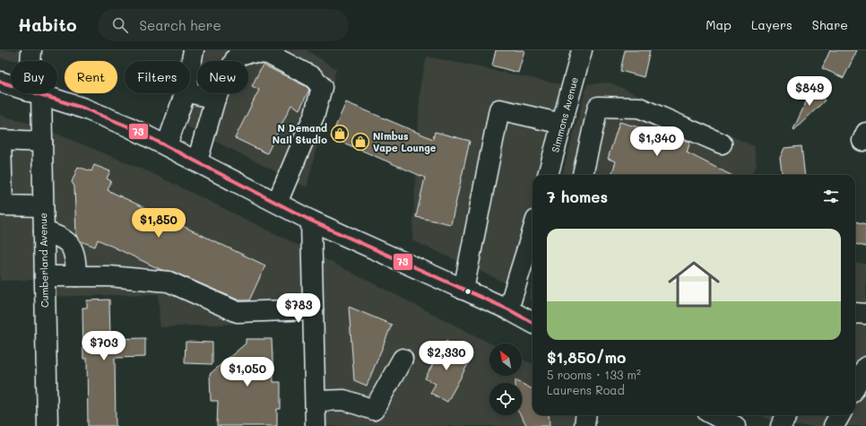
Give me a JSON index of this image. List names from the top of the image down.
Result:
{
  "streets": {
    "street": ["Simmons Avenue", "Cumberland Avenue"]
  },
  "places": {
    "shop": ["N Demand Nail Studio", "Nimbus Vape Lounge"]
  },
  "lines": ["transit line 73"],
  "north": "top left",
  "page": {
    "header": "Habito",
    "search": "Search here",
    "nav": ["Map", "Layers", "Share"],
    "chip": [
      "Buy",
      "Rent",
      "Filters",
      "New"
    ],
    "price": [
      "$849",
      "$1,340",
      "$1,850",
      "$783",
      "$703",
      "$2,330",
      "$1,050"
    ],
    "heading": "7 homes",
    "list": [
      {
        "name": "$1,850/mo",
        "note": "5 rooms · 133 m² · Laurens Road"
      }
    ]
  }
}
